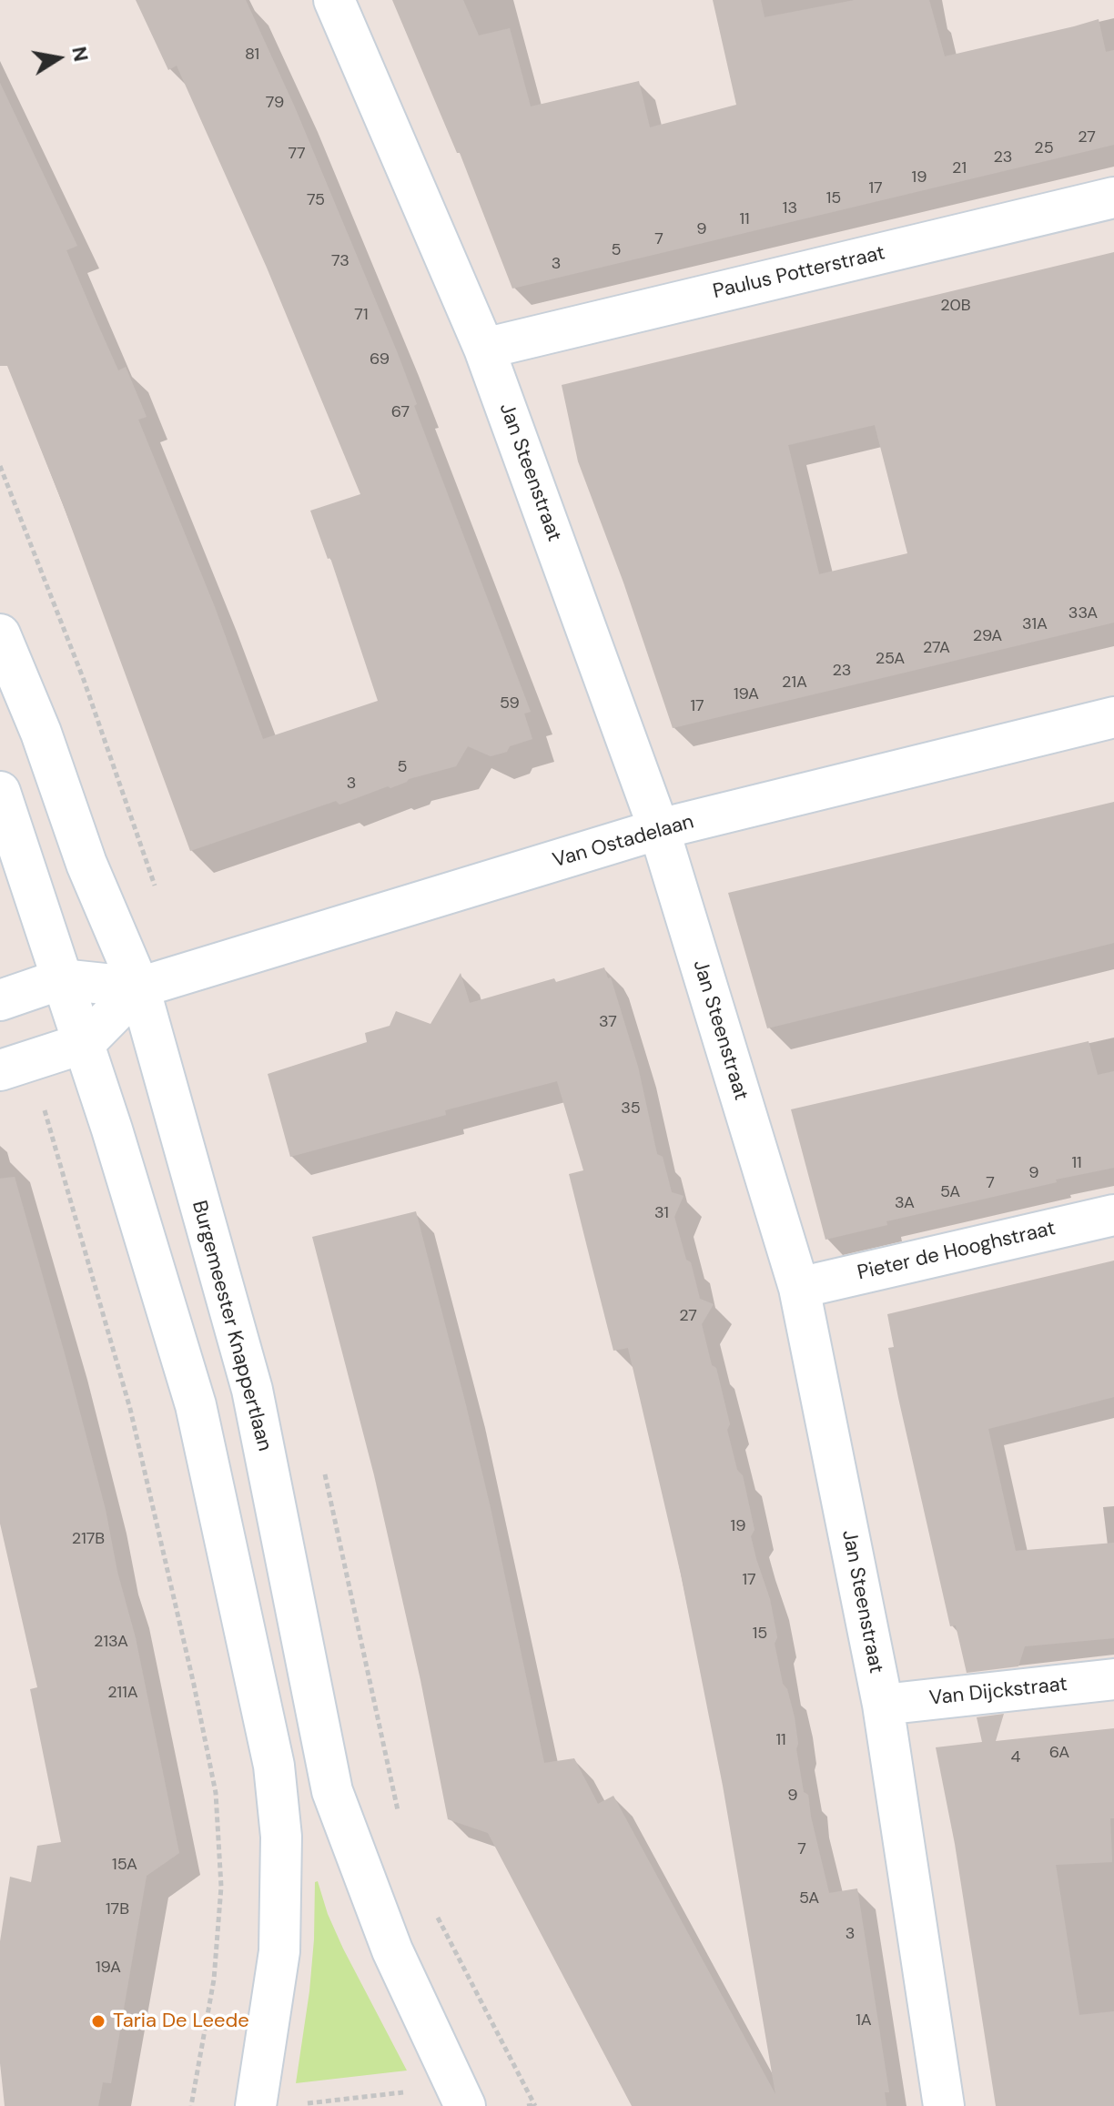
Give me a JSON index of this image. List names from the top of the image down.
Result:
{
  "streets": {
    "street": [
      "Paulus Potterstraat",
      "Jan Steenstraat",
      "Van Ostadelaan",
      "Pieter de Hooghstraat",
      "Burgemeester Knappertlaan",
      "Van Dijckstraat"
    ]
  },
  "crossings": [
    ["Paulus Potterstraat", "Jan Steenstraat"],
    ["Jan Steenstraat", "Van Ostadelaan"],
    ["Jan Steenstraat", "Pieter de Hooghstraat"],
    ["Jan Steenstraat", "Van Dijckstraat"],
    ["Van Ostadelaan", "Burgemeester Knappertlaan"]
  ],
  "places": ["Taria De Leede"],
  "house_numbers": [
    "81",
    "79",
    "27",
    "25",
    "77",
    "23",
    "21",
    "19",
    "17",
    "15",
    "75",
    "13",
    "11",
    "9",
    "7",
    "5",
    "73",
    "3",
    "20B",
    "71",
    "69",
    "67",
    "33A",
    "31A",
    "29A",
    "27A",
    "25A",
    "23",
    "21A",
    "19A",
    "59",
    "17",
    "5",
    "3",
    "37",
    "35",
    "11",
    "9",
    "7",
    "5A",
    "3A",
    "31",
    "27",
    "19",
    "217B",
    "17",
    "15",
    "213A",
    "211A",
    "11",
    "6A",
    "4",
    "9",
    "7",
    "15A",
    "5A",
    "17B",
    "3",
    "19A",
    "1A"
  ],
  "north": "right"
}
